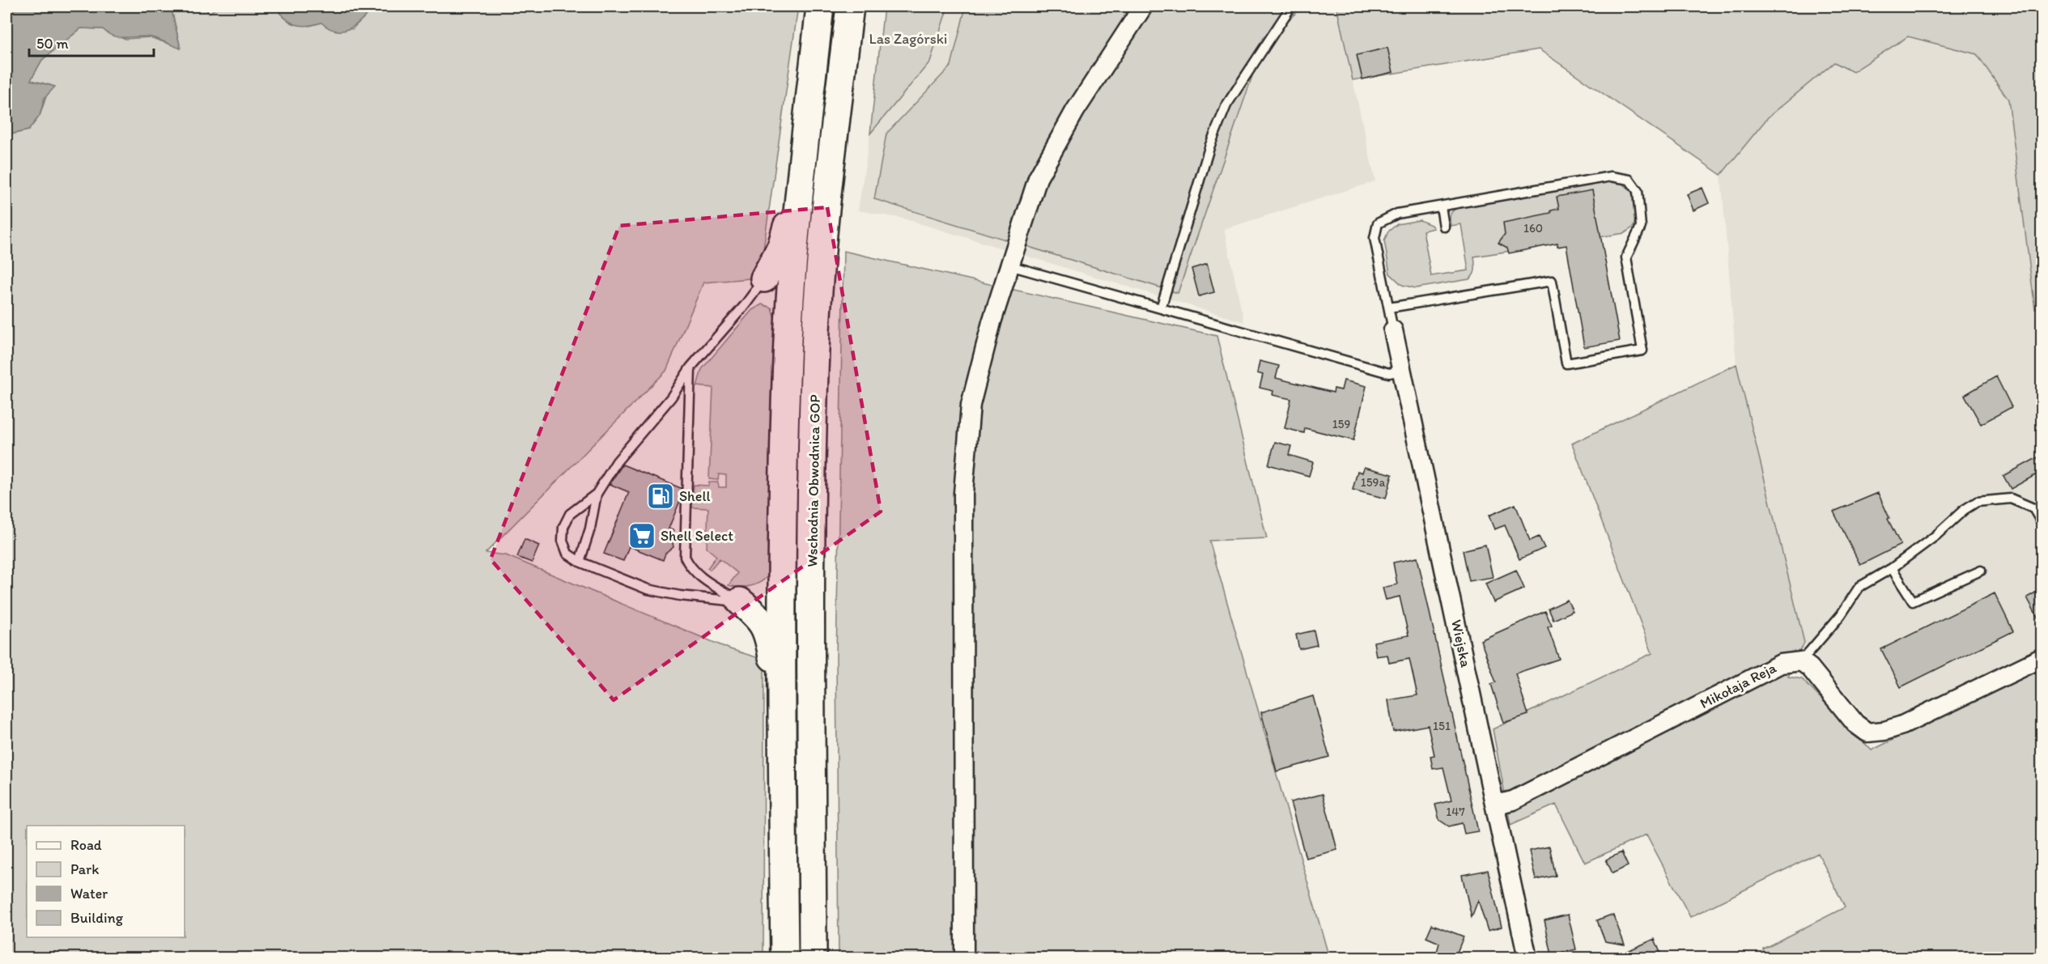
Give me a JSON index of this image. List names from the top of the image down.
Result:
{
  "streets": {
    "highway": ["Wschodnia Obwodnica GOP"],
    "street": ["Wiejska", "Mikołaja Reja"]
  },
  "crossings": [
    ["Wiejska", "Mikołaja Reja"]
  ],
  "parks": ["Las Zagórski"],
  "places": {
    "fuel station": ["Shell"],
    "supermarket": ["Shell Select"]
  },
  "house_numbers": [
    "160",
    "159",
    "159a",
    "151",
    "147"
  ],
  "legend": [
    "Road",
    "Park",
    "Water",
    "Building"
  ],
  "scale_bar": "50 m"
}
